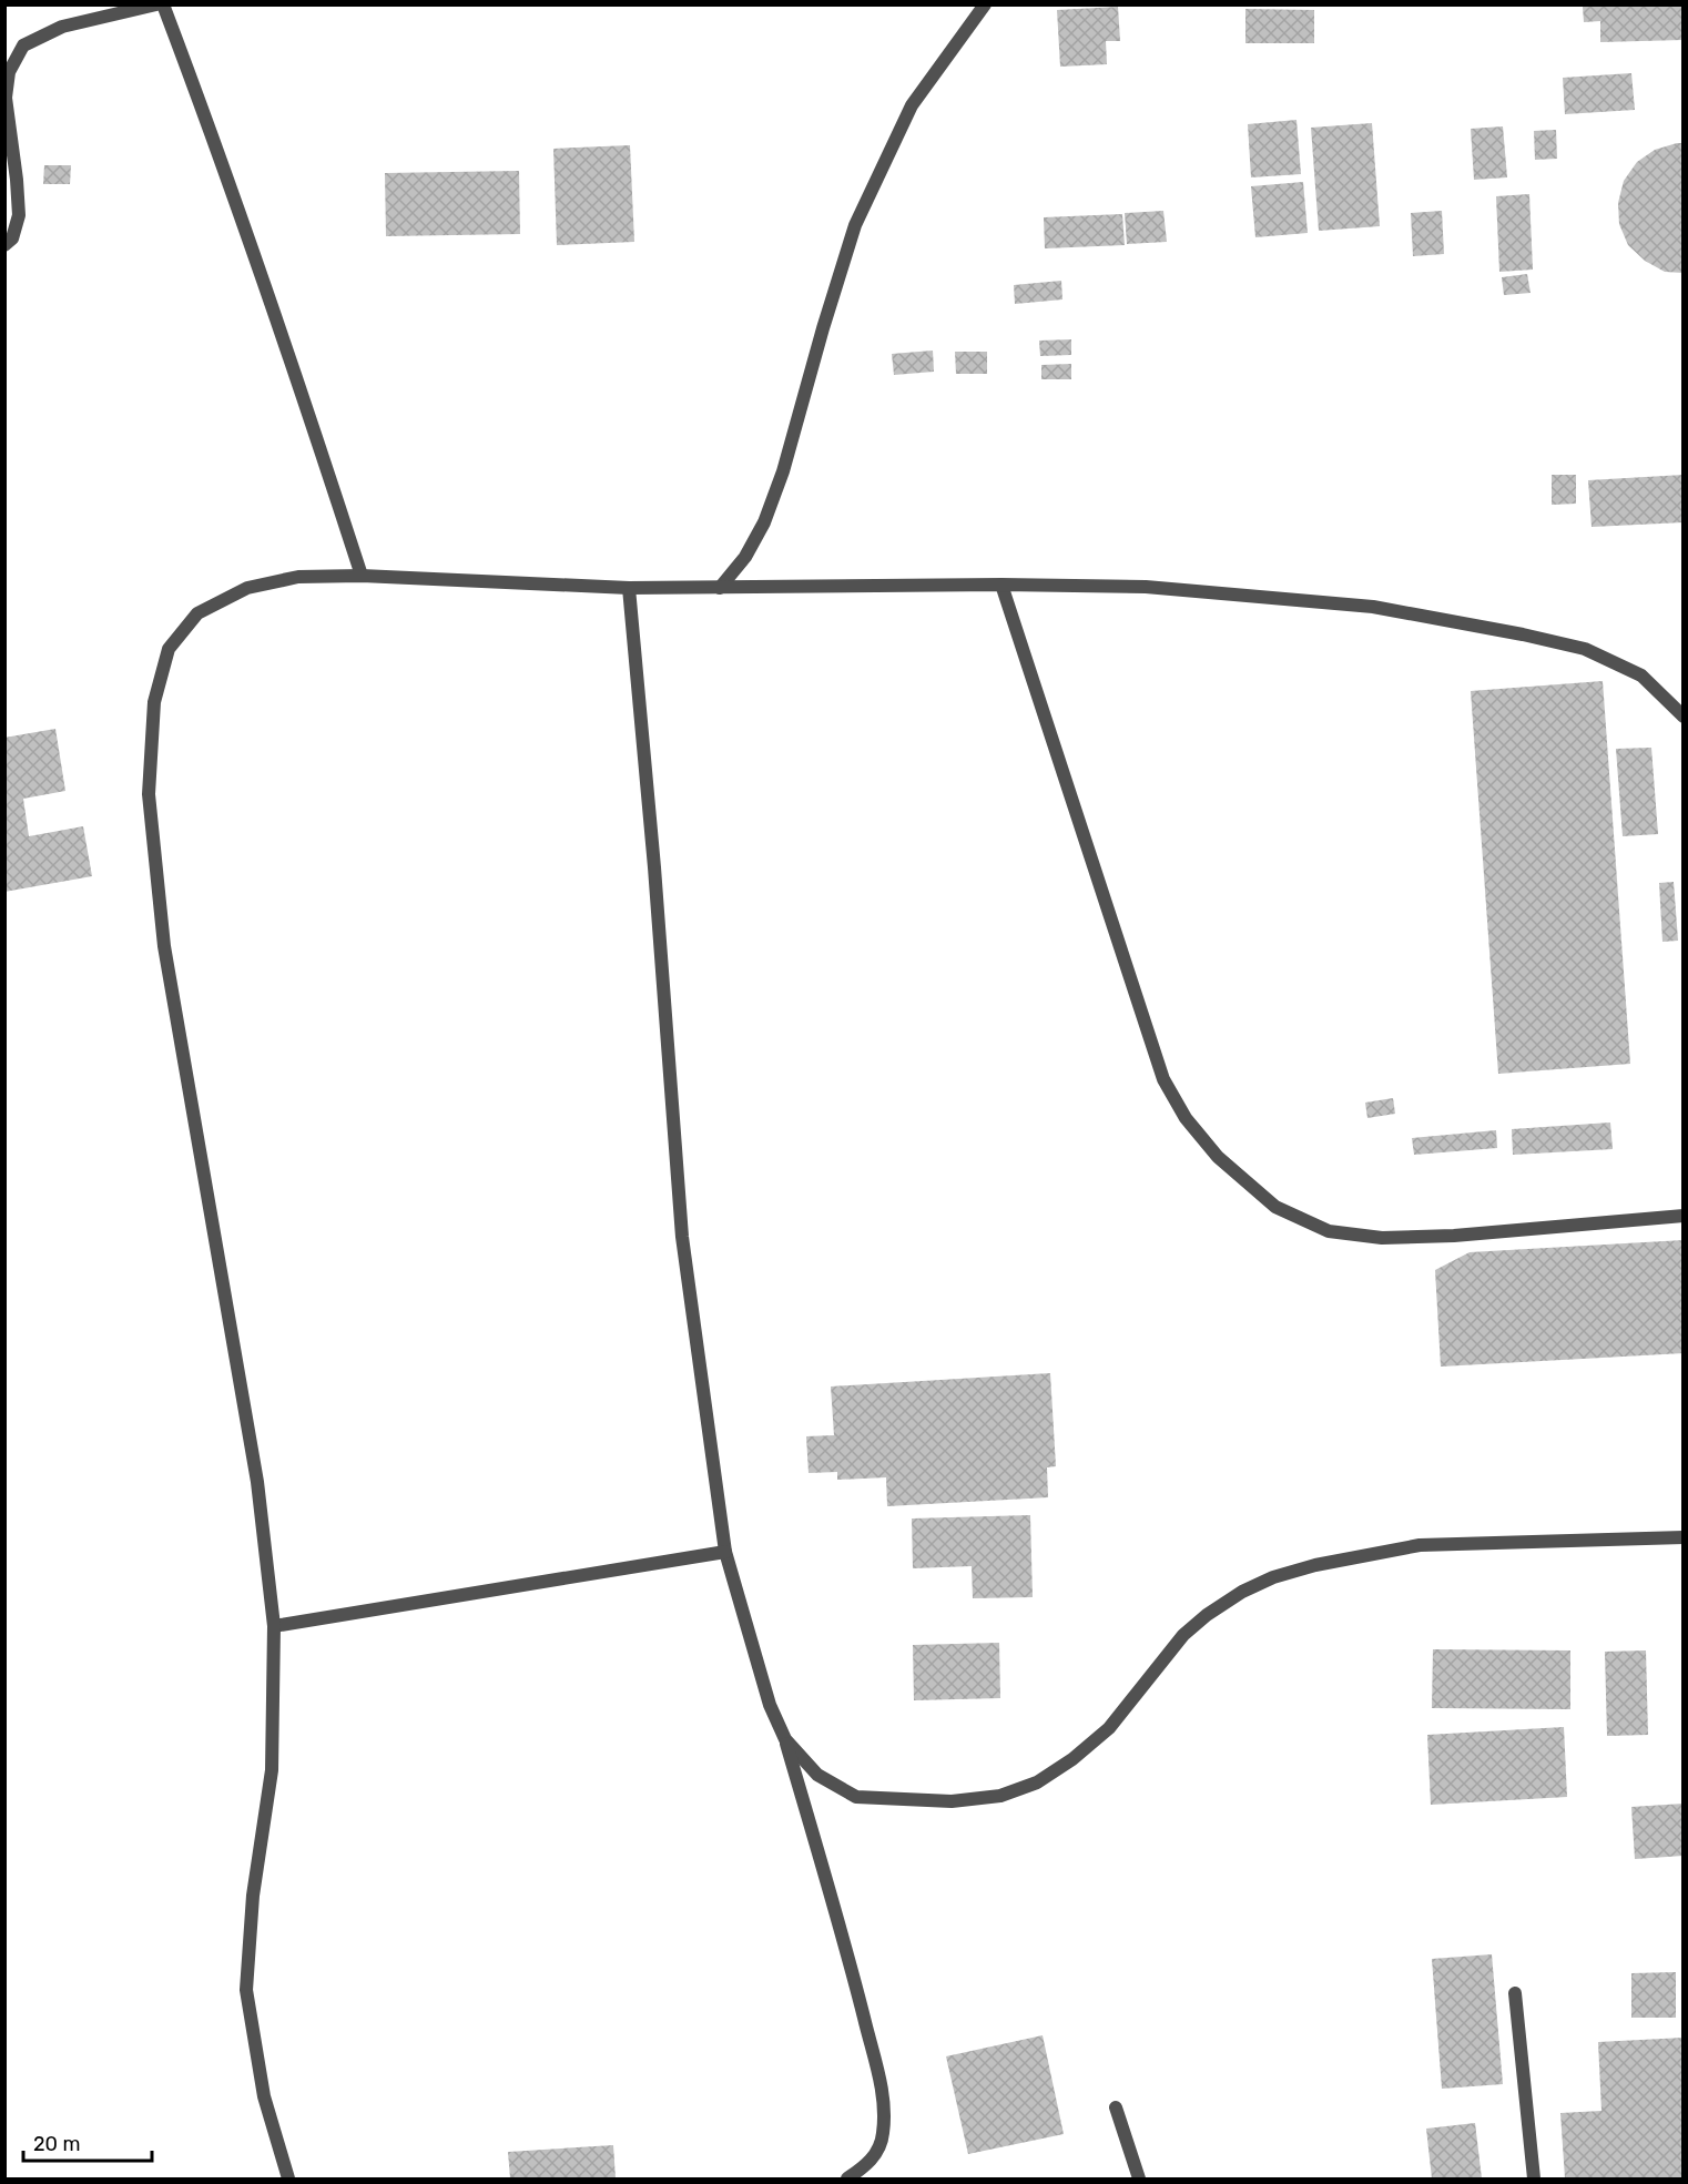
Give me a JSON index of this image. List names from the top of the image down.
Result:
{
  "scale_bar": "20 m"
}
